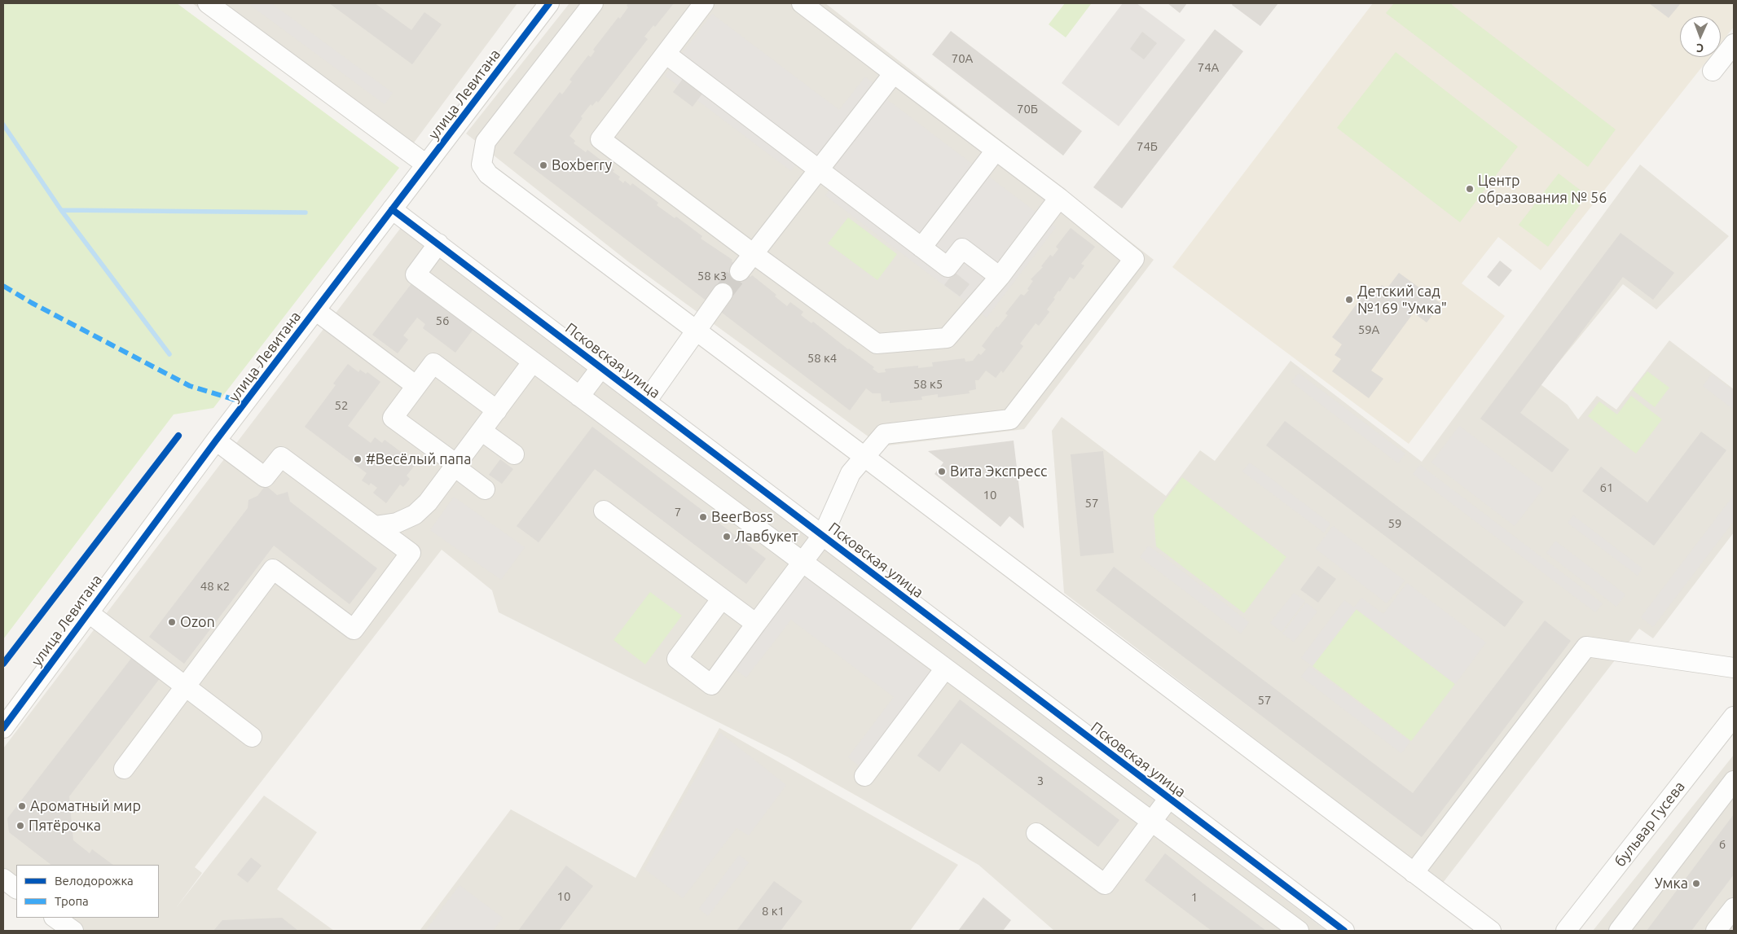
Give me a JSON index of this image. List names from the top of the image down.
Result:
{
  "streets": {
    "street": ["улица Левитана", "Псковская улица", "бульвар Гусева"]
  },
  "crossings": [
    ["улица Левитана", "Псковская улица"]
  ],
  "places": [
    "Boxberry",
    "Центр образования № 56",
    "Детский сад №169 \"Умка\"",
    "#Весёлый папа",
    "Вита Экспресс",
    "BeerBoss",
    "Лавбукет",
    "Ozon",
    "Ароматный мир",
    "Пятёрочка",
    "Умка"
  ],
  "house_numbers": [
    "70А",
    "74А",
    "70Б",
    "74Б",
    "58 к3",
    "56",
    "59А",
    "58 к4",
    "58 к5",
    "52",
    "61",
    "10",
    "57",
    "7",
    "59",
    "48 к2",
    "57",
    "3",
    "6",
    "10",
    "1",
    "8 к1"
  ],
  "legend": ["Велодорожка", "Тропа"],
  "north": "bottom"
}
